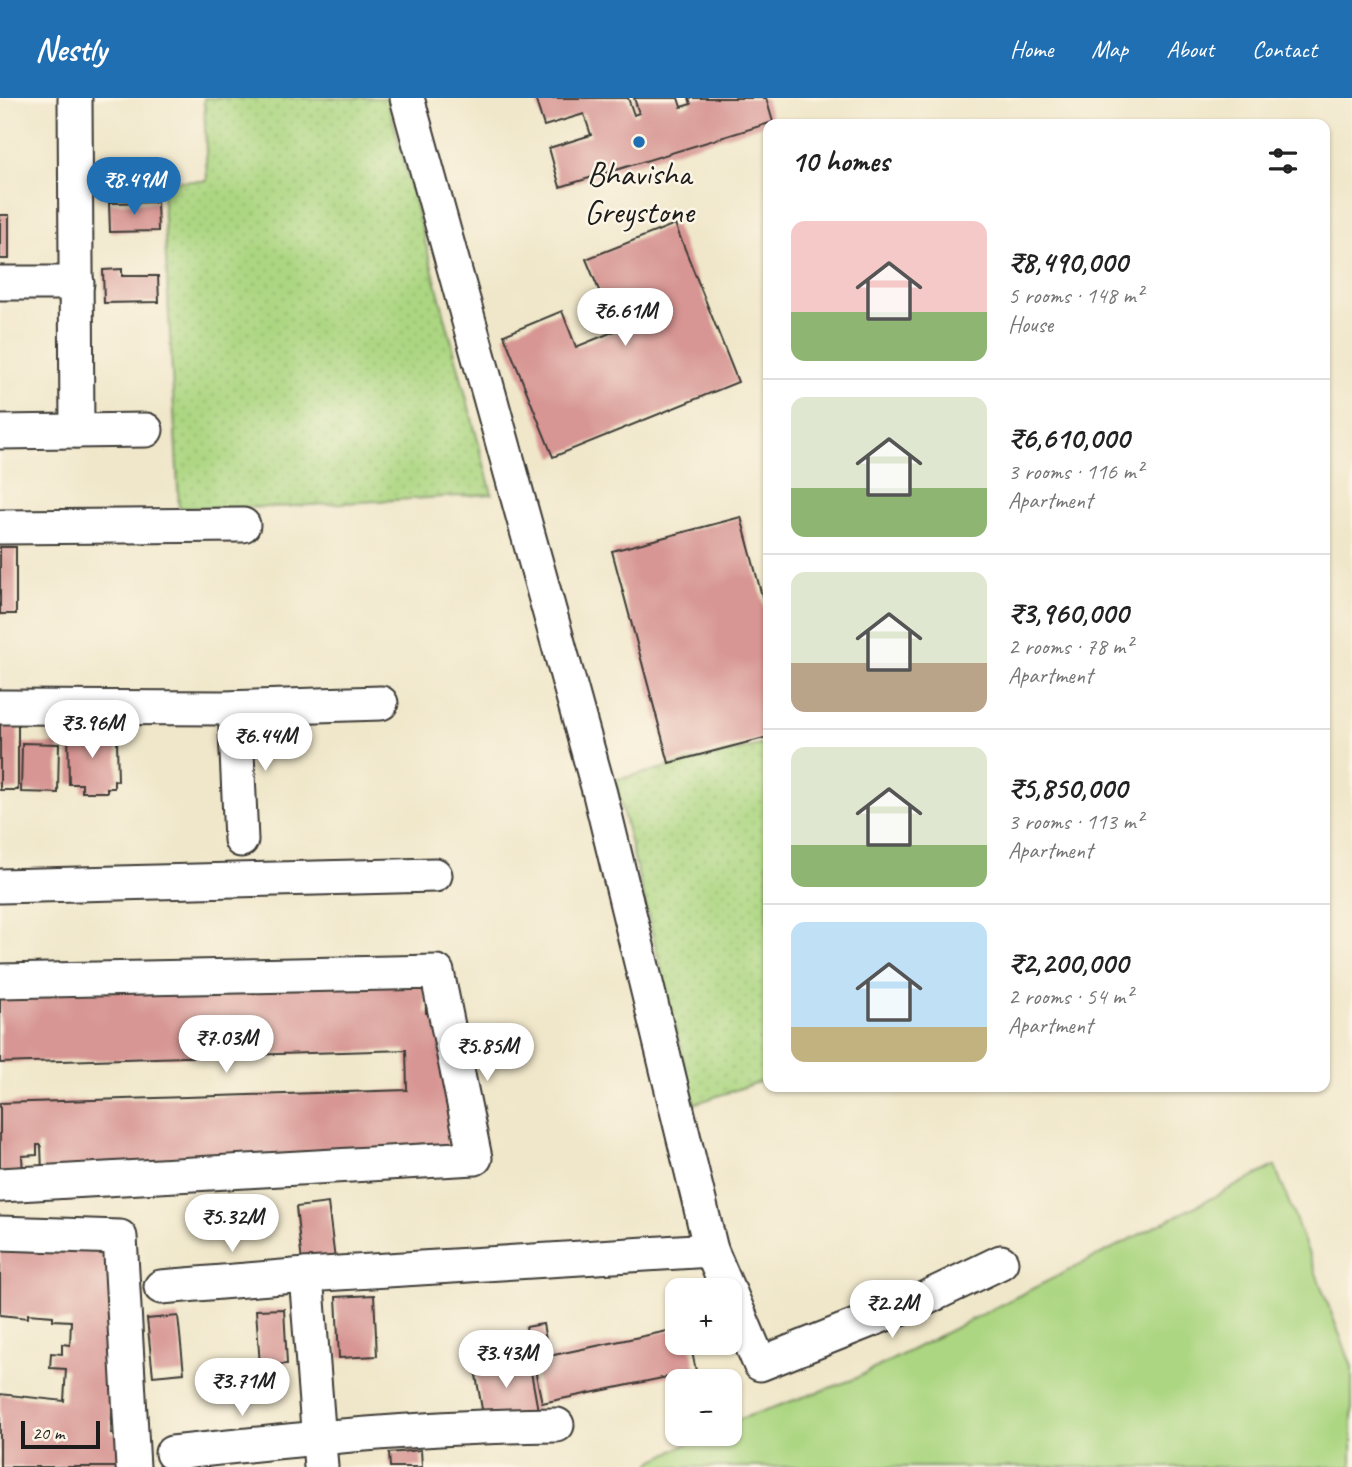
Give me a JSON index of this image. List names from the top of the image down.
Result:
{
  "places": ["Bhavisha Greystone"],
  "scale_bar": "20 m",
  "page": {
    "header": "Nestly",
    "nav": [
      "Home",
      "Map",
      "About",
      "Contact"
    ],
    "heading": "10 homes",
    "price": [
      "₹8.49M",
      "₹6.61M",
      "₹3.96M",
      "₹6.44M",
      "₹7.03M",
      "₹5.85M",
      "₹5.32M",
      "₹2.2M",
      "₹3.43M",
      "₹3.71M"
    ],
    "list": [
      {
        "name": "₹8,490,000",
        "note": "5 rooms · 148 m² · House"
      },
      {
        "name": "₹6,610,000",
        "note": "3 rooms · 116 m² · Apartment"
      },
      {
        "name": "₹3,960,000",
        "note": "2 rooms · 78 m² · Apartment"
      },
      {
        "name": "₹5,850,000",
        "note": "3 rooms · 113 m² · Apartment"
      },
      {
        "name": "₹2,200,000",
        "note": "2 rooms · 54 m² · Apartment"
      }
    ],
    "map_buttons": ["+", "−"],
    "scale": "20 m"
  }
}
